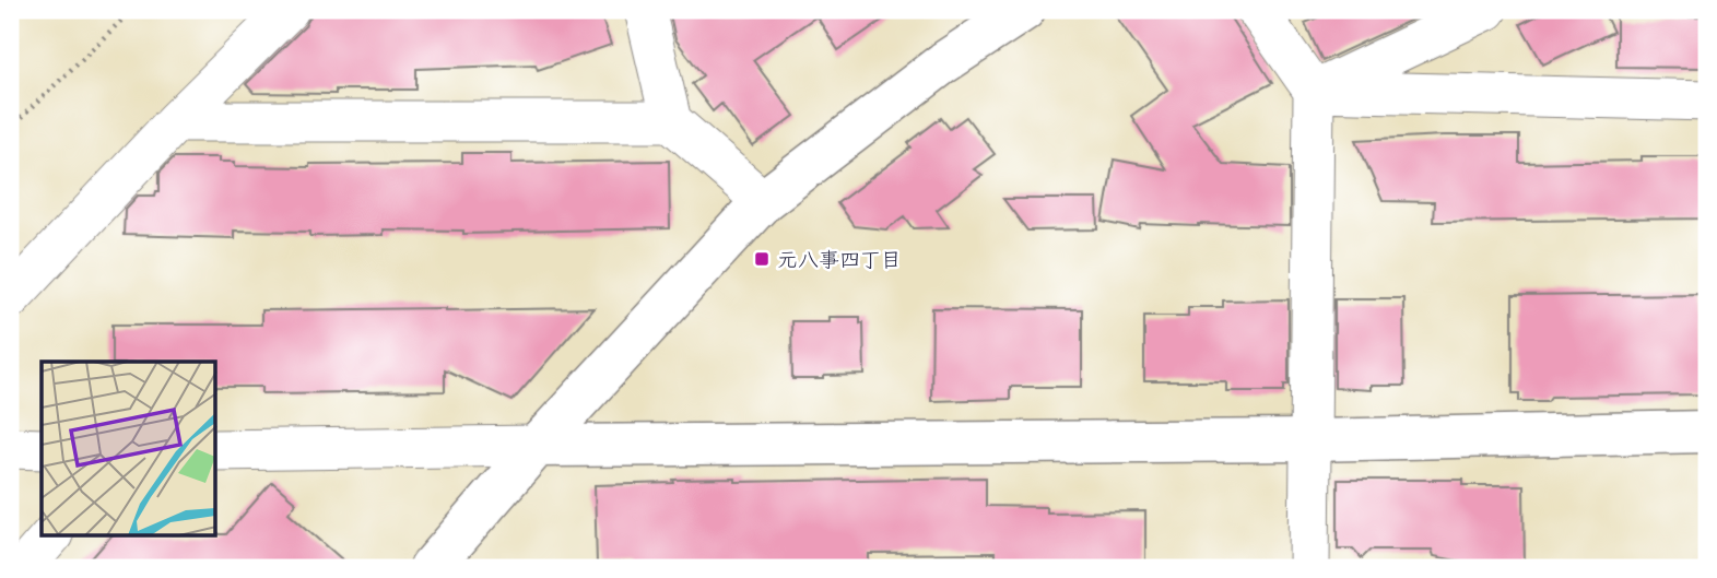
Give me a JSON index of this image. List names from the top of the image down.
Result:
{
  "places": {
    "transit": ["元八事四丁目"]
  }
}
